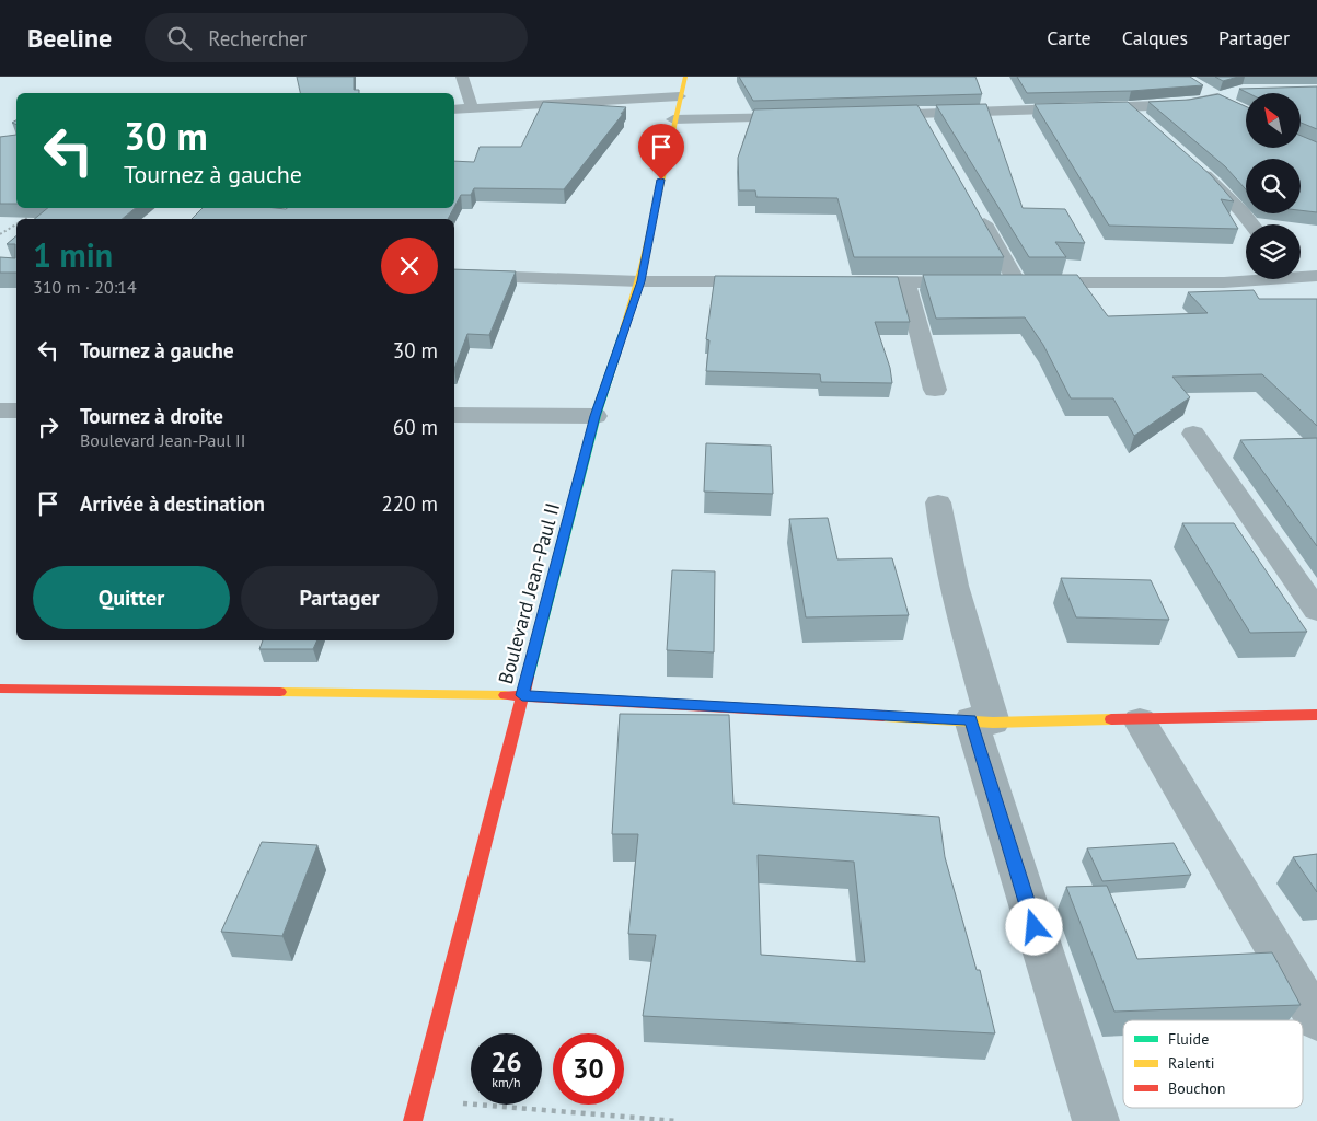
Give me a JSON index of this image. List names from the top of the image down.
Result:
{
  "streets": {
    "main road": ["Boulevard Jean-Paul II"]
  },
  "legend": ["Fluide", "Ralenti", "Bouchon"],
  "north": "top left",
  "page": {
    "header": "Beeline",
    "search": "Rechercher",
    "nav": ["Carte", "Calques", "Partager"],
    "turn": ["30 m", "Tournez à gauche"],
    "heading": ["1 min", "310 m · 20:14"],
    "list": [
      {
        "name": "Tournez à gauche",
        "value": "30 m"
      },
      {
        "name": "Tournez à droite",
        "note": "Boulevard Jean-Paul II",
        "value": "60 m"
      },
      {
        "name": "Arrivée à destination",
        "value": "220 m"
      }
    ],
    "buttons": ["Quitter", "Partager"],
    "speed": "26 km/h",
    "limit": "30"
  }
}
